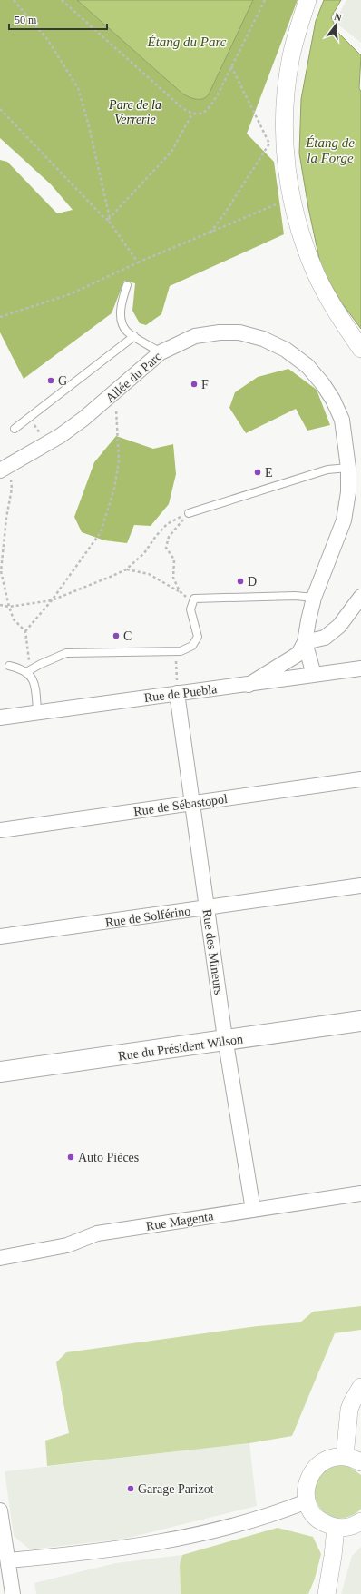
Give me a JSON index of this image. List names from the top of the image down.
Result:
{
  "streets": {
    "main road": ["Rue du Président Wilson"],
    "street": [
      "Allée du Parc",
      "Rue de Puebla",
      "Rue de Sébastopol",
      "Rue de Solférino",
      "Rue des Mineurs",
      "Rue Magenta"
    ]
  },
  "crossings": [
    ["Allée du Parc", "Rue de Puebla"],
    ["Rue de Puebla", "Rue des Mineurs"],
    ["Rue de Sébastopol", "Rue des Mineurs"],
    ["Rue de Solférino", "Rue des Mineurs"],
    ["Rue des Mineurs", "Rue du Président Wilson"],
    ["Rue des Mineurs", "Rue Magenta"]
  ],
  "water": ["Étang du Parc", "Étang de la Forge"],
  "parks": ["Parc de la Verrerie"],
  "places": [
    "G",
    "F",
    "E",
    "D",
    "C",
    "Auto Pièces",
    "Garage Parizot"
  ],
  "scale_bar": "50 m",
  "north": "top"
}
